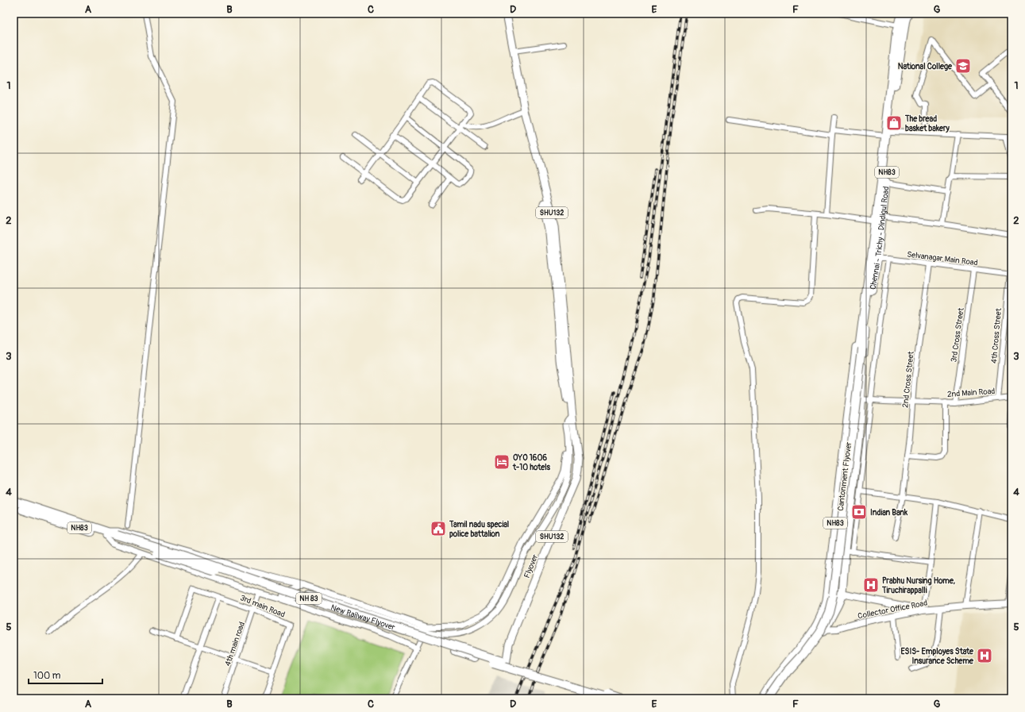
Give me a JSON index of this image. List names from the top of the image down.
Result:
{
  "streets": {
    "highway": [
      "NH83",
      "Chennai - Trichy - Dindigul Road",
      "Cantonment Flyover",
      "NH 83",
      "New Railway Flyover"
    ],
    "main road": ["SHU132", "Flyover", "Collector Office Road"],
    "street": [
      "Selvanagar Main Road",
      "3rd Cross Street",
      "4th Cross Street",
      "2nd Cross Street",
      "2nd Main Road",
      "3rd main Road",
      "4th main road"
    ]
  },
  "crossings": [
    ["NH83", "Chennai - Trichy - Dindigul Road"],
    ["NH83", "Cantonment Flyover"],
    ["NH83", "Collector Office Road"],
    ["NH83", "New Railway Flyover"],
    ["SHU132", "Flyover"],
    ["Chennai - Trichy - Dindigul Road", "Selvanagar Main Road"],
    ["Chennai - Trichy - Dindigul Road", "Cantonment Flyover"],
    ["Selvanagar Main Road", "3rd Cross Street"],
    ["Selvanagar Main Road", "4th Cross Street"],
    ["Selvanagar Main Road", "2nd Cross Street"],
    ["3rd Cross Street", "2nd Main Road"],
    ["4th Cross Street", "2nd Main Road"],
    ["2nd Cross Street", "2nd Main Road"],
    ["Flyover", "New Railway Flyover"],
    ["3rd main Road", "4th main road"]
  ],
  "places": {
    "school or university": ["National College"],
    "shop": ["The bread basket bakery"],
    "hotel": ["OYO 1606 t-10 hotels"],
    "bank": ["Indian Bank"],
    "public building": ["Tamil nadu special police battalion"],
    "hospital": ["Prabhu Nursing Home, Tiruchirappalli", "ESIS- Employes State Insurance Scheme"]
  },
  "scale_bar": "100 m",
  "grid": {
    "columns": [
      "A",
      "B",
      "C",
      "D",
      "E",
      "F",
      "G"
    ],
    "rows": [
      "1",
      "2",
      "3",
      "4",
      "5"
    ]
  }
}
